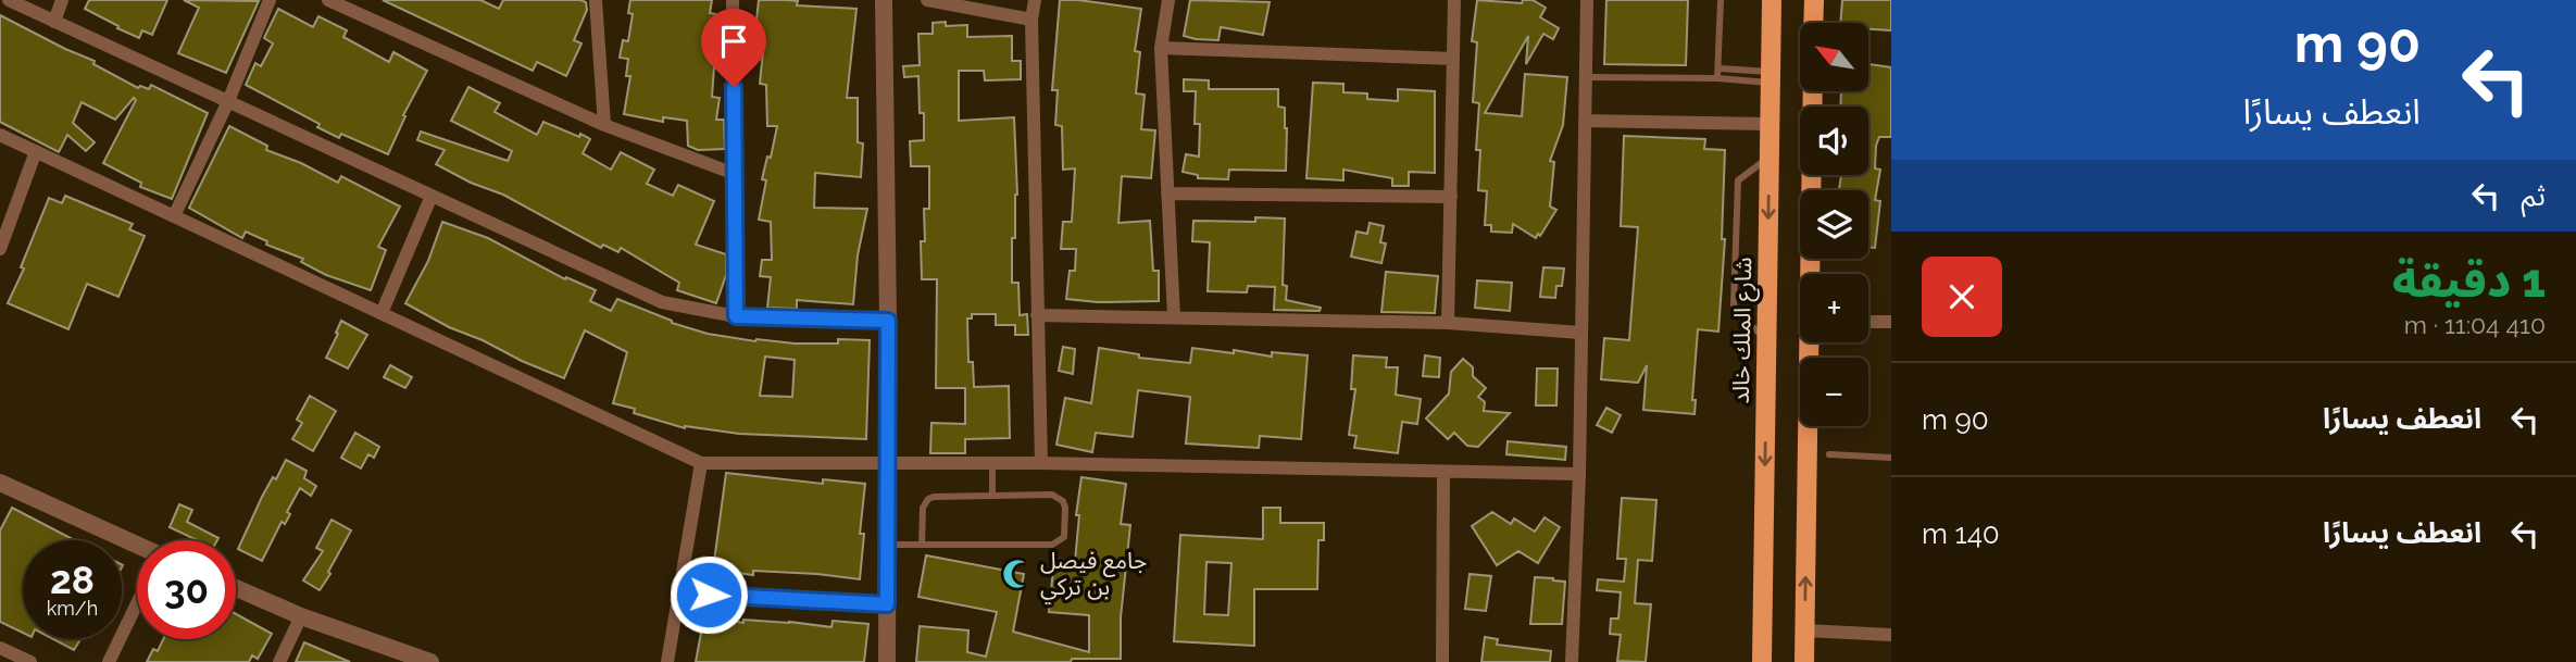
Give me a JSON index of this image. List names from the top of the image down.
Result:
{
  "streets": {
    "main road": ["شارع الملك خالد"]
  },
  "places": {
    "mosque": ["جامع فيصل بن تركي"]
  },
  "north": "top left",
  "page": {
    "turn": ["90 m", "انعطف يسارًا"],
    "map_buttons": ["+", "−"],
    "then": "ثم",
    "heading": ["1 دقيقة", "410 m · 11:04"],
    "list": [
      {
        "name": "انعطف يسارًا",
        "value": "90 m"
      },
      {
        "name": "انعطف يسارًا",
        "value": "140 m"
      }
    ],
    "speed": "28 km/h",
    "limit": "30"
  }
}
